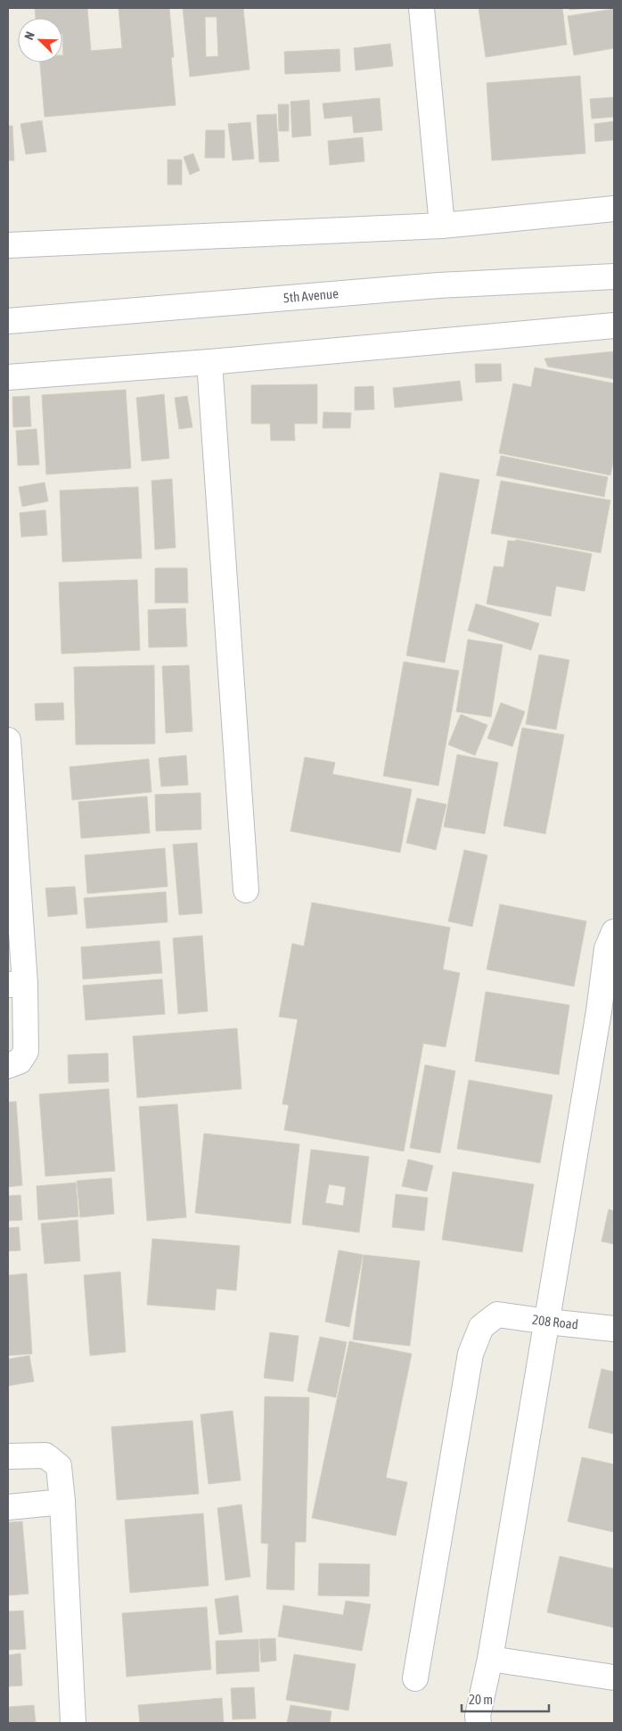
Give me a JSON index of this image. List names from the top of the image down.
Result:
{
  "streets": {
    "street": ["5th Avenue", "208 Road"]
  },
  "scale_bar": "20 m",
  "north": "top left"
}
